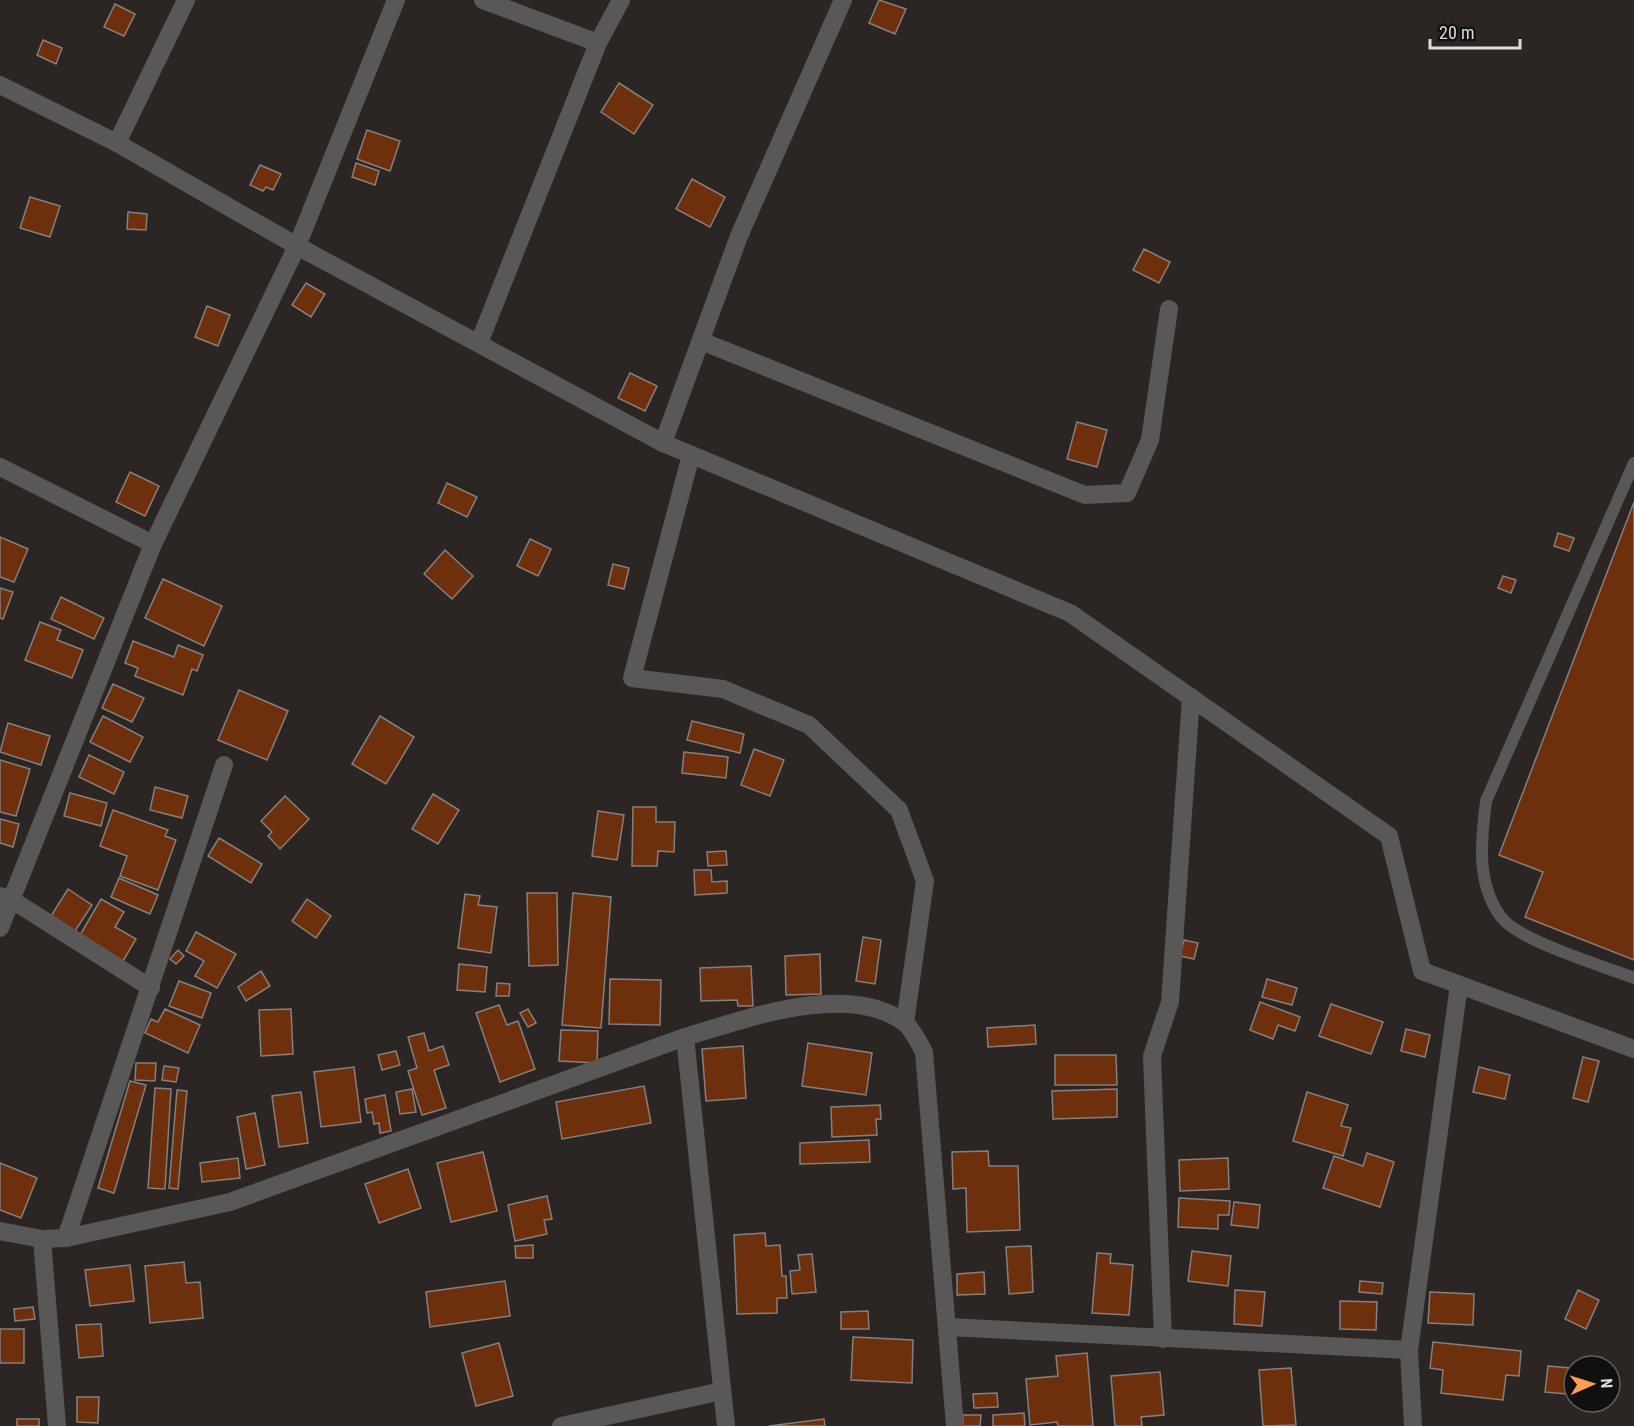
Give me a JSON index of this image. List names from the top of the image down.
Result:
{
  "scale_bar": "20 m",
  "north": "right"
}
